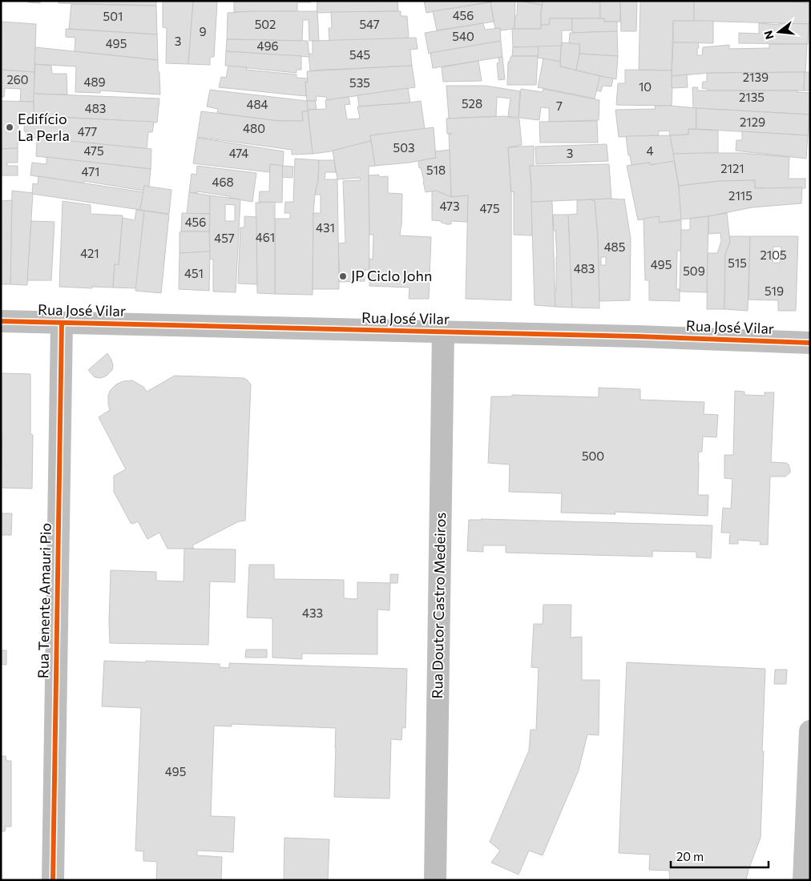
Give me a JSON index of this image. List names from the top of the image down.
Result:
{
  "streets": {
    "street": ["Rua José Vilar", "Rua Tenente Amauri Pio", "Rua Doutor Castro Medeiros"]
  },
  "crossings": [
    ["Rua José Vilar", "Rua Tenente Amauri Pio"],
    ["Rua José Vilar", "Rua Doutor Castro Medeiros"]
  ],
  "places": ["Edifício La Perla", "JP Ciclo John"],
  "house_numbers": [
    "456",
    "501",
    "502",
    "547",
    "9",
    "540",
    "3",
    "495",
    "496",
    "545",
    "2139",
    "260",
    "489",
    "535",
    "10",
    "2135",
    "528",
    "484",
    "7",
    "483",
    "2129",
    "480",
    "477",
    "503",
    "475",
    "4",
    "474",
    "3",
    "2121",
    "518",
    "471",
    "468",
    "2115",
    "473",
    "475",
    "456",
    "431",
    "461",
    "457",
    "485",
    "421",
    "2105",
    "515",
    "495",
    "483",
    "509",
    "451",
    "519",
    "500",
    "433",
    "495"
  ],
  "scale_bar": "20 m",
  "north": "left"
}
